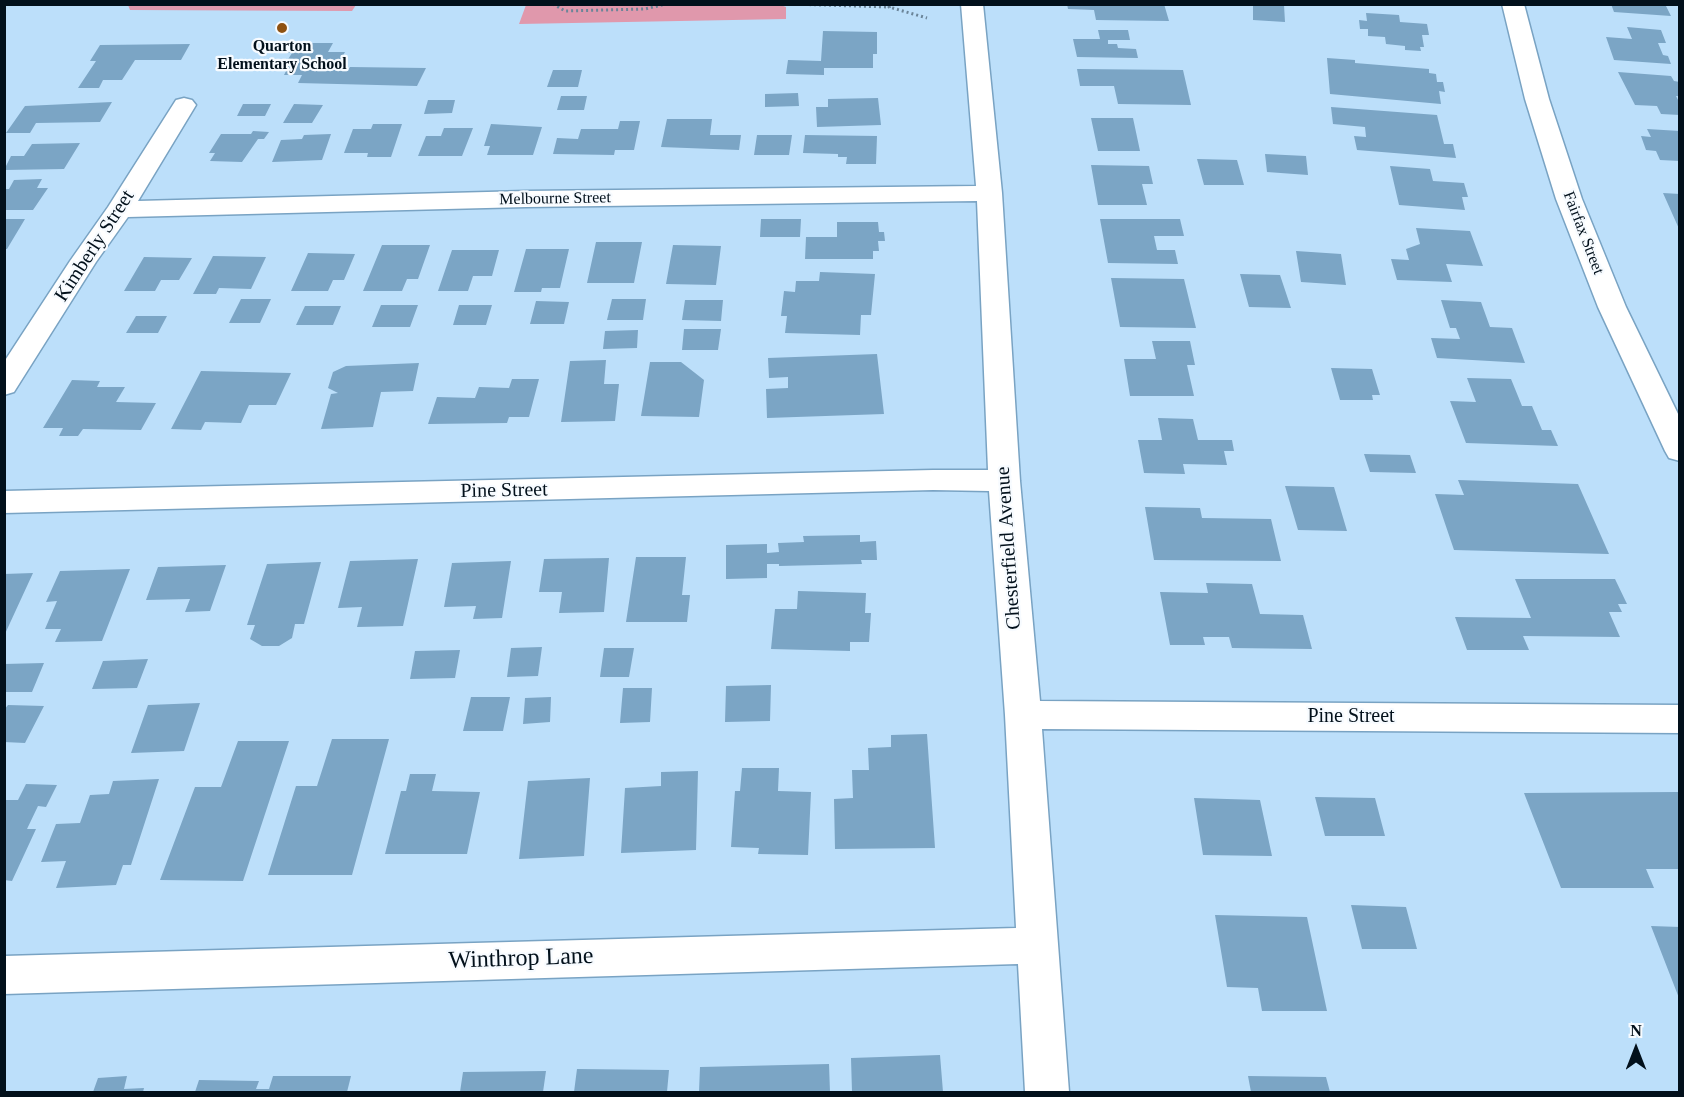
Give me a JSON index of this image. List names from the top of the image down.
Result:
{
  "streets": {
    "street": [
      "Melbourne Street",
      "Fairfax Street",
      "Kimberly Street",
      "Pine Street",
      "Chesterfield Avenue",
      "Winthrop Lane"
    ]
  },
  "crossings": [
    ["Melbourne Street", "Kimberly Street"],
    ["Melbourne Street", "Chesterfield Avenue"],
    ["Pine Street", "Chesterfield Avenue"],
    ["Chesterfield Avenue", "Winthrop Lane"]
  ],
  "places": ["Quarton Elementary School"],
  "north": "top"
}
